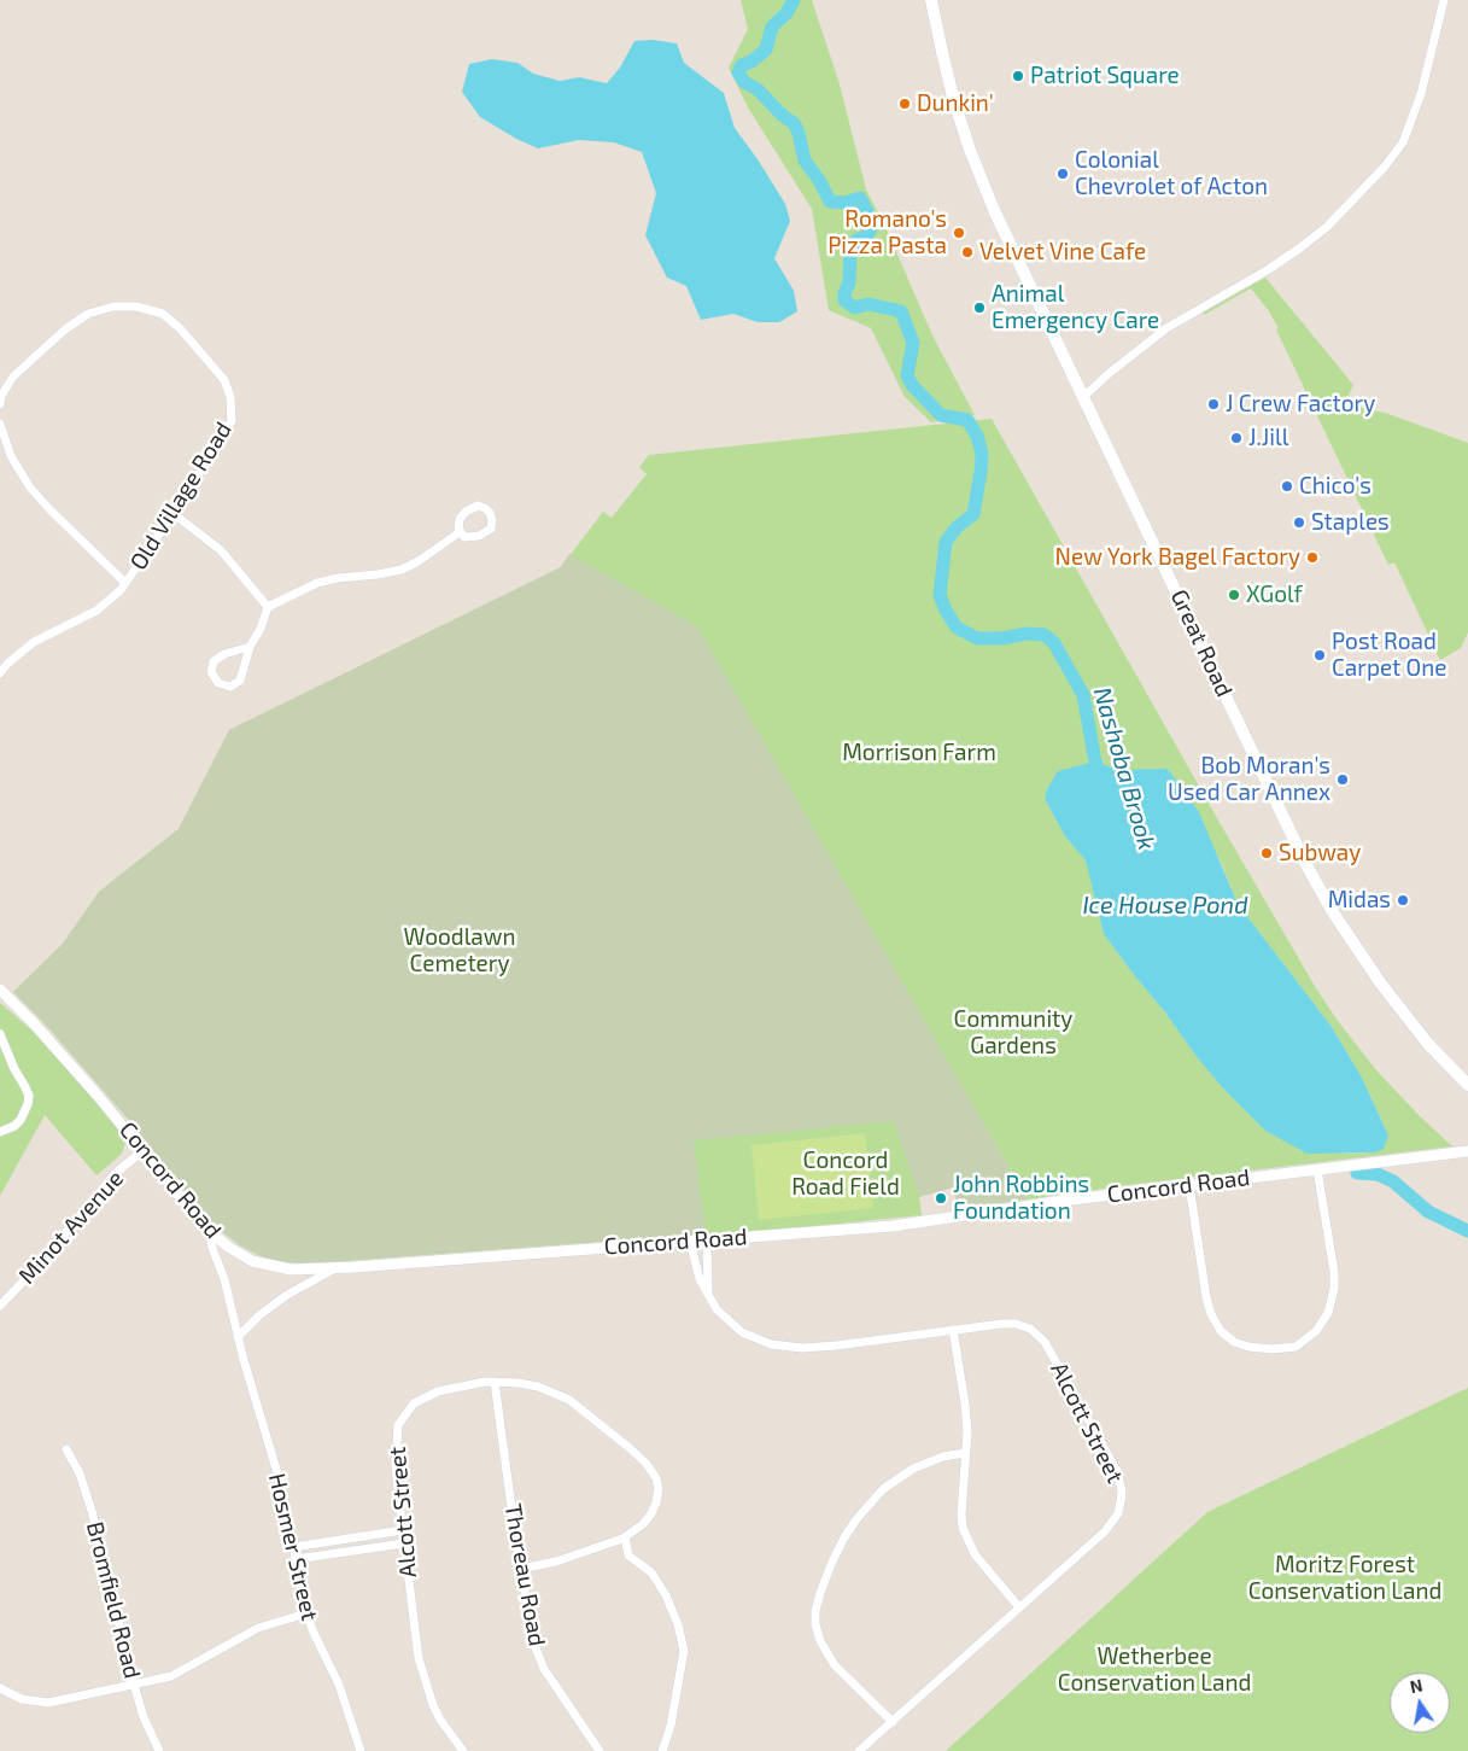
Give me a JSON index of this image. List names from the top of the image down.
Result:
{
  "streets": {
    "main road": ["Great Road"],
    "street": [
      "Old Village Road",
      "Concord Road",
      "Minot Avenue",
      "Alcott Street",
      "Hosmer Street",
      "Thoreau Road",
      "Bromfield Road"
    ]
  },
  "crossings": [
    ["Concord Road", "Minot Avenue"],
    ["Concord Road", "Alcott Street"],
    ["Concord Road", "Hosmer Street"],
    ["Alcott Street", "Thoreau Road"]
  ],
  "water": ["Nashoba Brook", "Ice House Pond"],
  "parks": [
    "Morrison Farm",
    "Woodlawn Cemetery",
    "Community Gardens",
    "Concord Road Field",
    "Moritz Forest Conservation Land",
    "Wetherbee Conservation Land"
  ],
  "places": [
    "Patriot Square",
    "Dunkin'",
    "Colonial Chevrolet of Acton",
    "Romano's Pizza Pasta",
    "Velvet Vine Cafe",
    "Animal Emergency Care",
    "J Crew Factory",
    "J.Jill",
    "Chico's",
    "Staples",
    "New York Bagel Factory",
    "XGolf",
    "Post Road Carpet One",
    "Bob Moran's Used Car Annex",
    "Subway",
    "Midas",
    "John Robbins Foundation"
  ],
  "north": "top"
}
